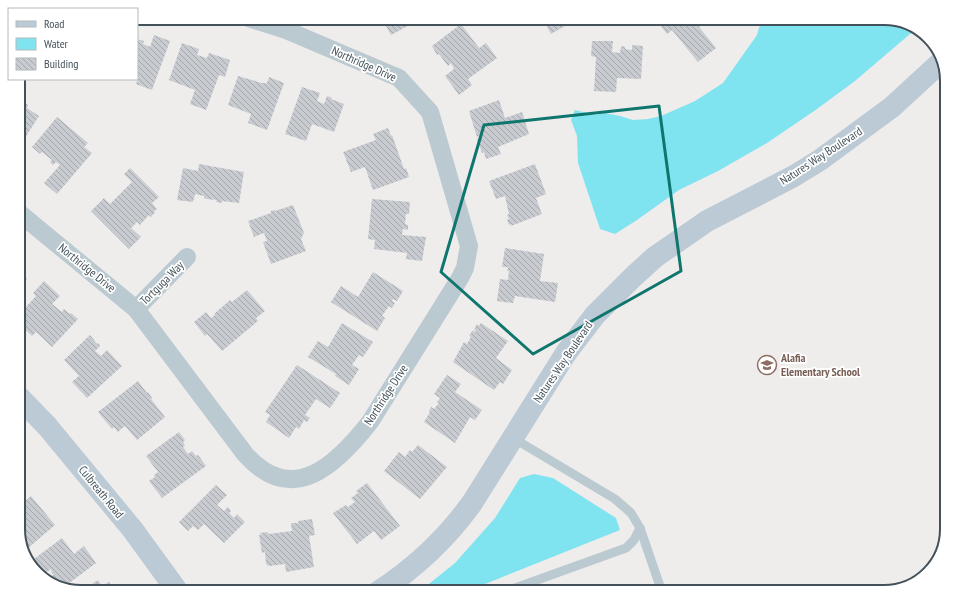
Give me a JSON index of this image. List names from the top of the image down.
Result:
{
  "streets": {
    "street": [
      "Northridge Drive",
      "Natures Way Boulevard",
      "Tortguga Way",
      "Culbreath Road"
    ]
  },
  "crossings": [
    ["Northridge Drive", "Tortguga Way"]
  ],
  "places": {
    "school or university": ["Alafia Elementary School"]
  },
  "legend": ["Road", "Water", "Building"]
}
